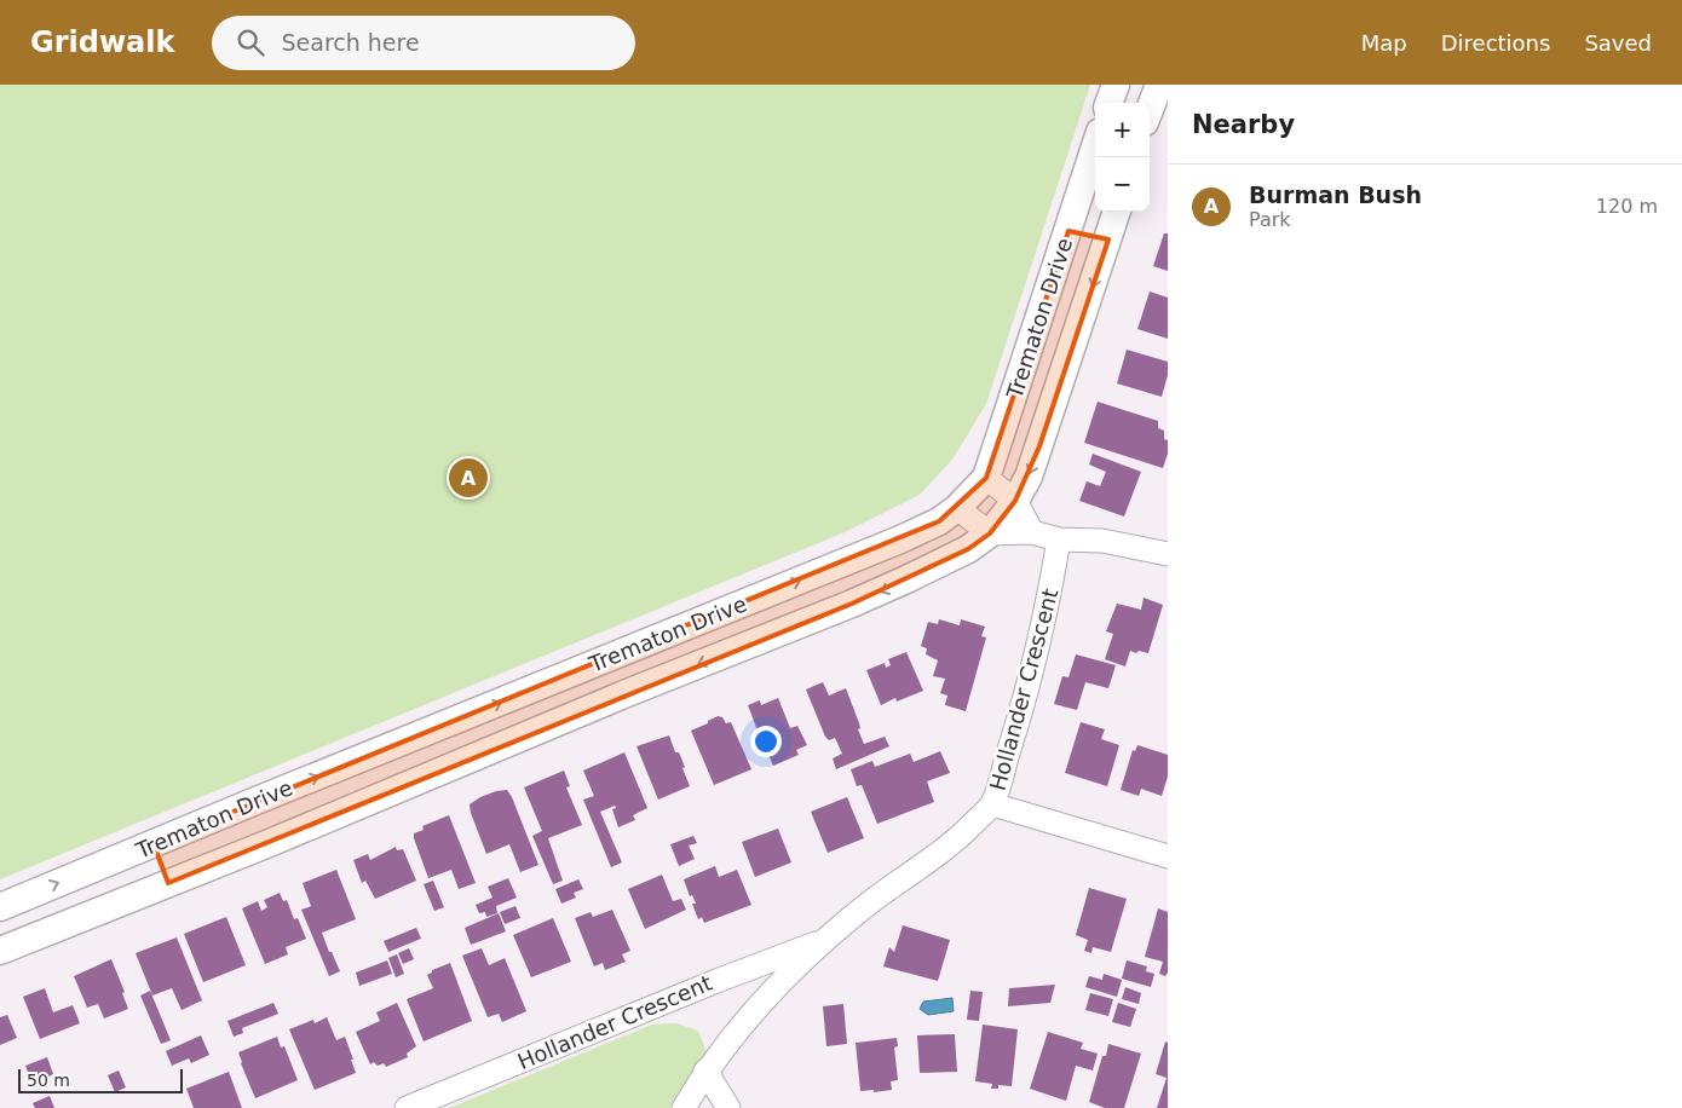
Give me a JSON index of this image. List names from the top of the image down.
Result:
{
  "streets": {
    "street": ["Trematon Drive", "Hollander Crescent"]
  },
  "scale_bar": "50 m",
  "page": {
    "header": "Gridwalk",
    "search": "Search here",
    "nav": ["Map", "Directions", "Saved"],
    "heading": "Nearby",
    "map_buttons": ["+", "−"],
    "list": [
      {
        "mark": "A",
        "name": "Burman Bush",
        "note": "Park",
        "value": "120 m"
      }
    ],
    "pins": "A",
    "scale": "50 m"
  }
}
